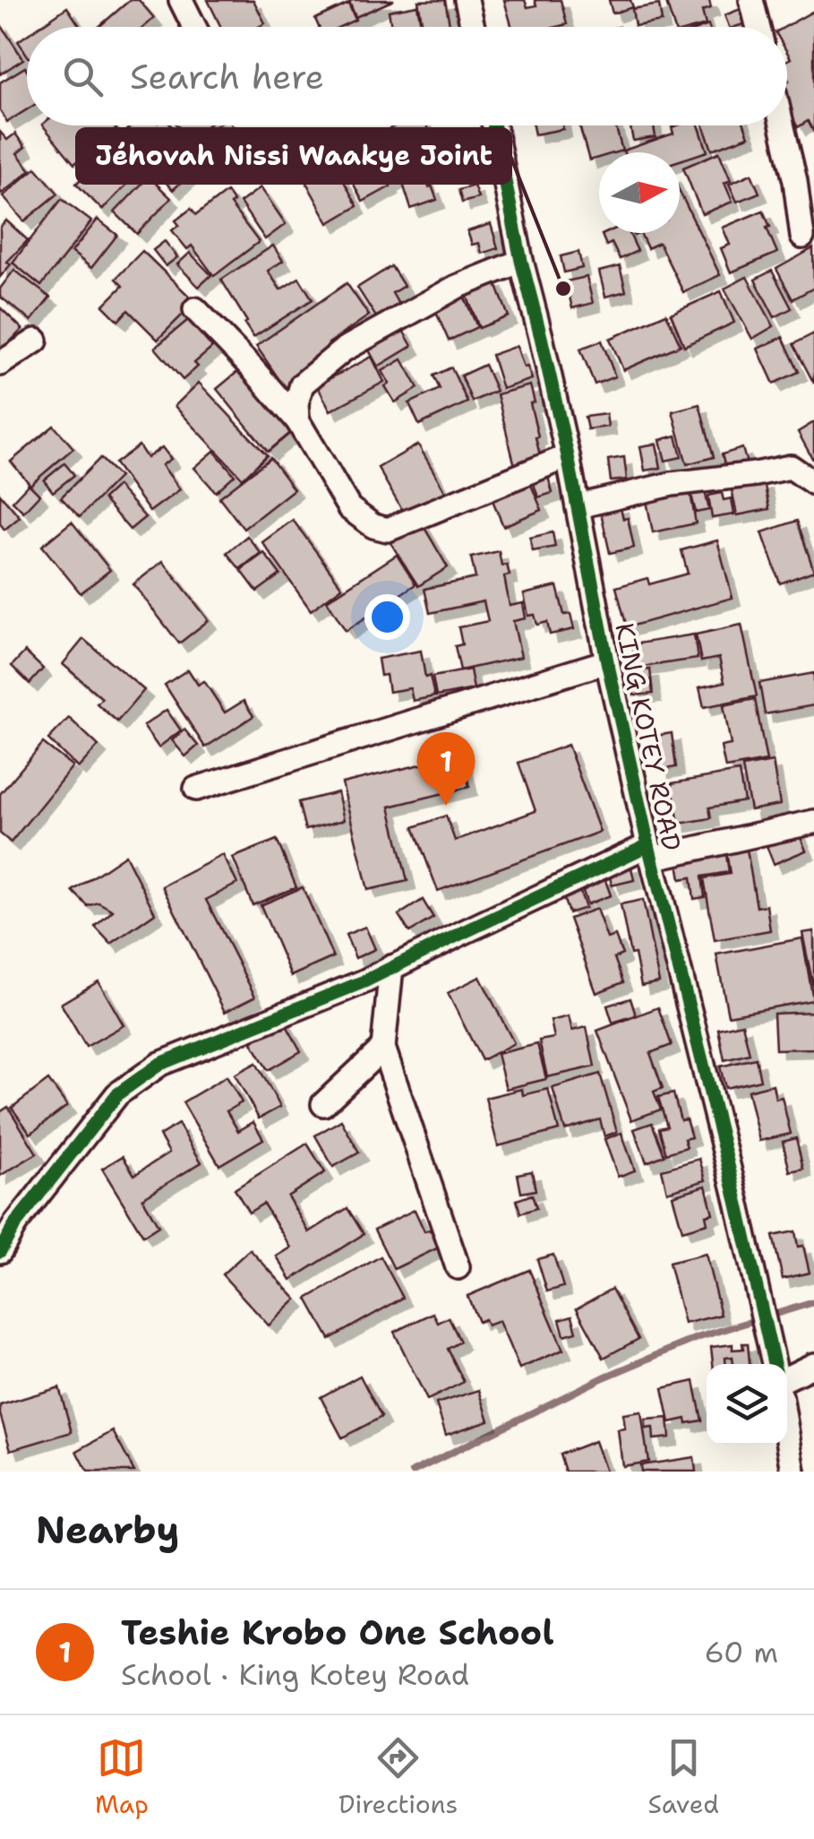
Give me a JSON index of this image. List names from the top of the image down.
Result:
{
  "streets": {
    "street": ["KING KOTEY ROAD"]
  },
  "places": ["Jéhovah Nissi Waakye Joint"],
  "north": "right",
  "page": {
    "search": "Search here",
    "pins": "1",
    "heading": "Nearby",
    "list": [
      {
        "mark": "1",
        "name": "Teshie Krobo One School",
        "note": "School · King Kotey Road",
        "value": "60 m"
      }
    ],
    "nav": ["Map", "Directions", "Saved"]
  }
}
